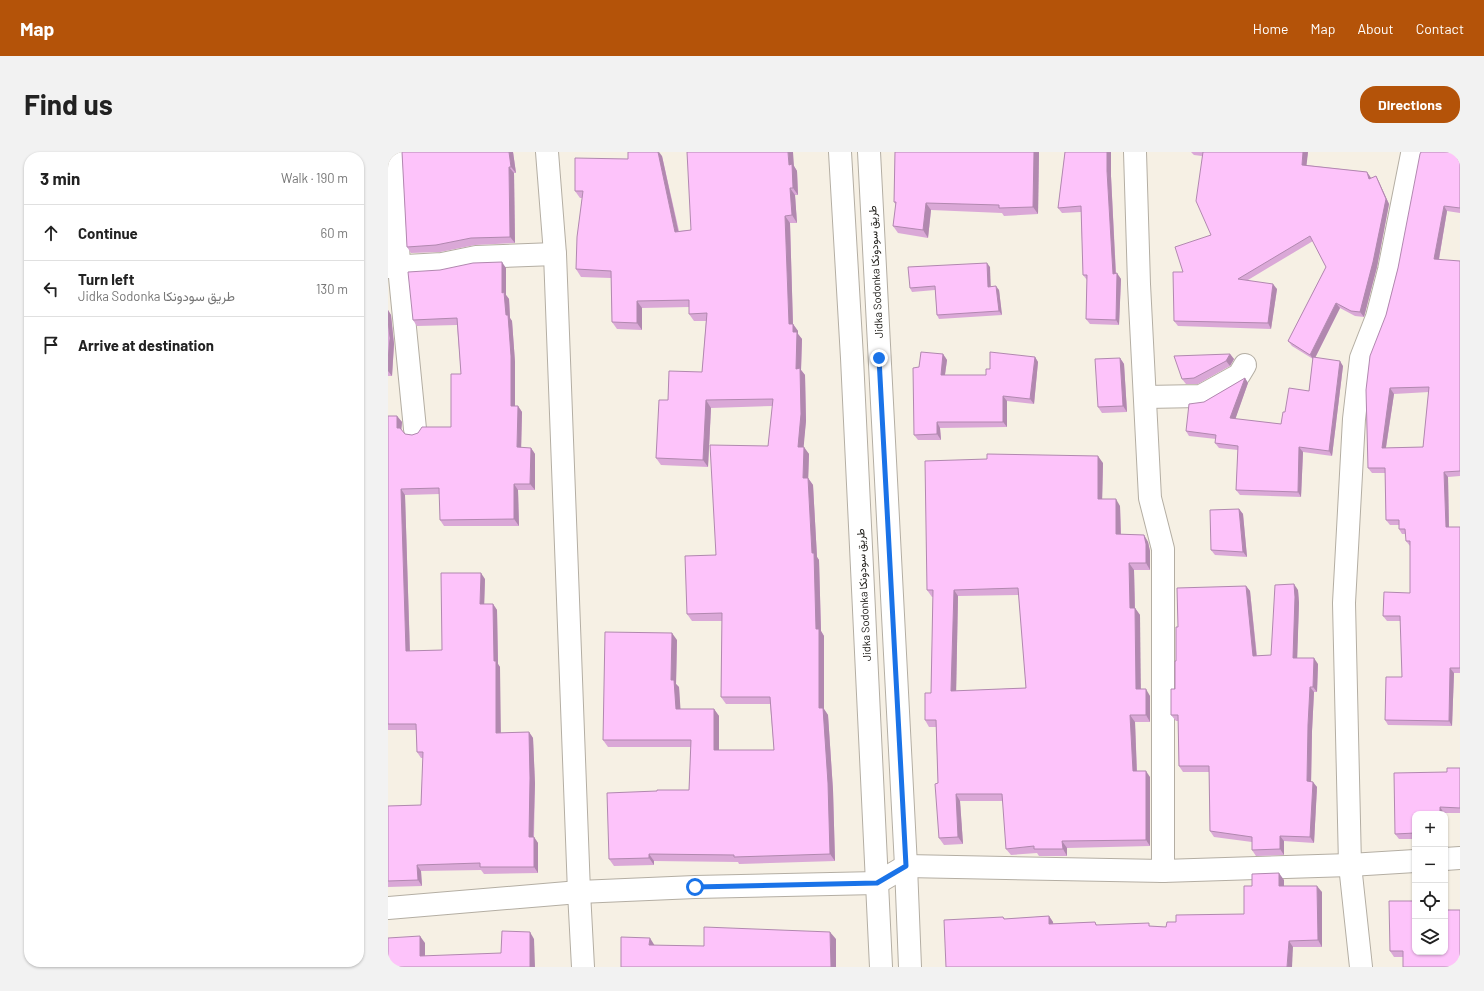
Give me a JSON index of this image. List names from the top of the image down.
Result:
{
  "streets": {
    "street": ["Jidka Sodonka طريق سودونكا"]
  },
  "page": {
    "header": "Map",
    "nav": [
      "Home",
      "Map",
      "About",
      "Contact"
    ],
    "buttons": "Directions",
    "title": "Find us",
    "heading": ["3 min", "Walk · 190 m"],
    "list": [
      ["Continue", "60 m"],
      ["Turn left", "Jidka Sodonka طريق سودونكا", "130 m"],
      "Arrive at destination"
    ],
    "map_buttons": ["+", "−"]
  }
}
